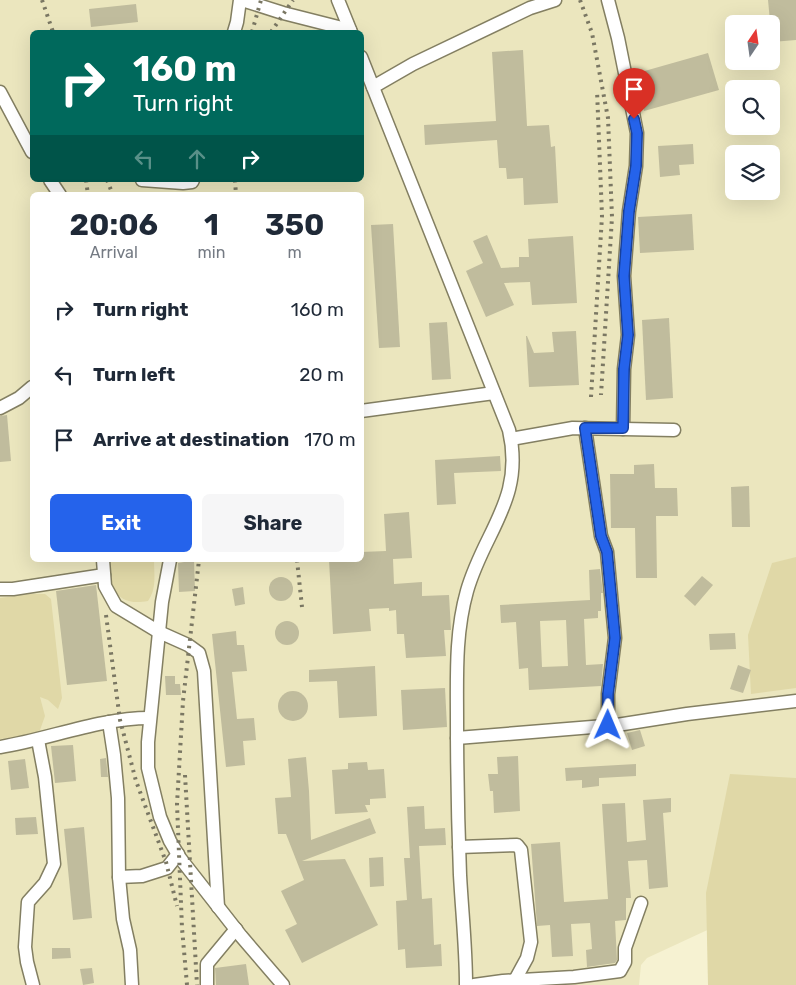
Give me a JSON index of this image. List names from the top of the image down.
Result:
{
  "north": "top",
  "page": {
    "turn": ["160 m", "Turn right"],
    "eta": [
      "20:06",
      "Arrival",
      "1",
      "min",
      "350",
      "m"
    ],
    "list": [
      {
        "name": "Turn right",
        "value": "160 m"
      },
      {
        "name": "Turn left",
        "value": "20 m"
      },
      {
        "name": "Arrive at destination",
        "value": "170 m"
      }
    ],
    "buttons": ["Exit", "Share"]
  }
}
